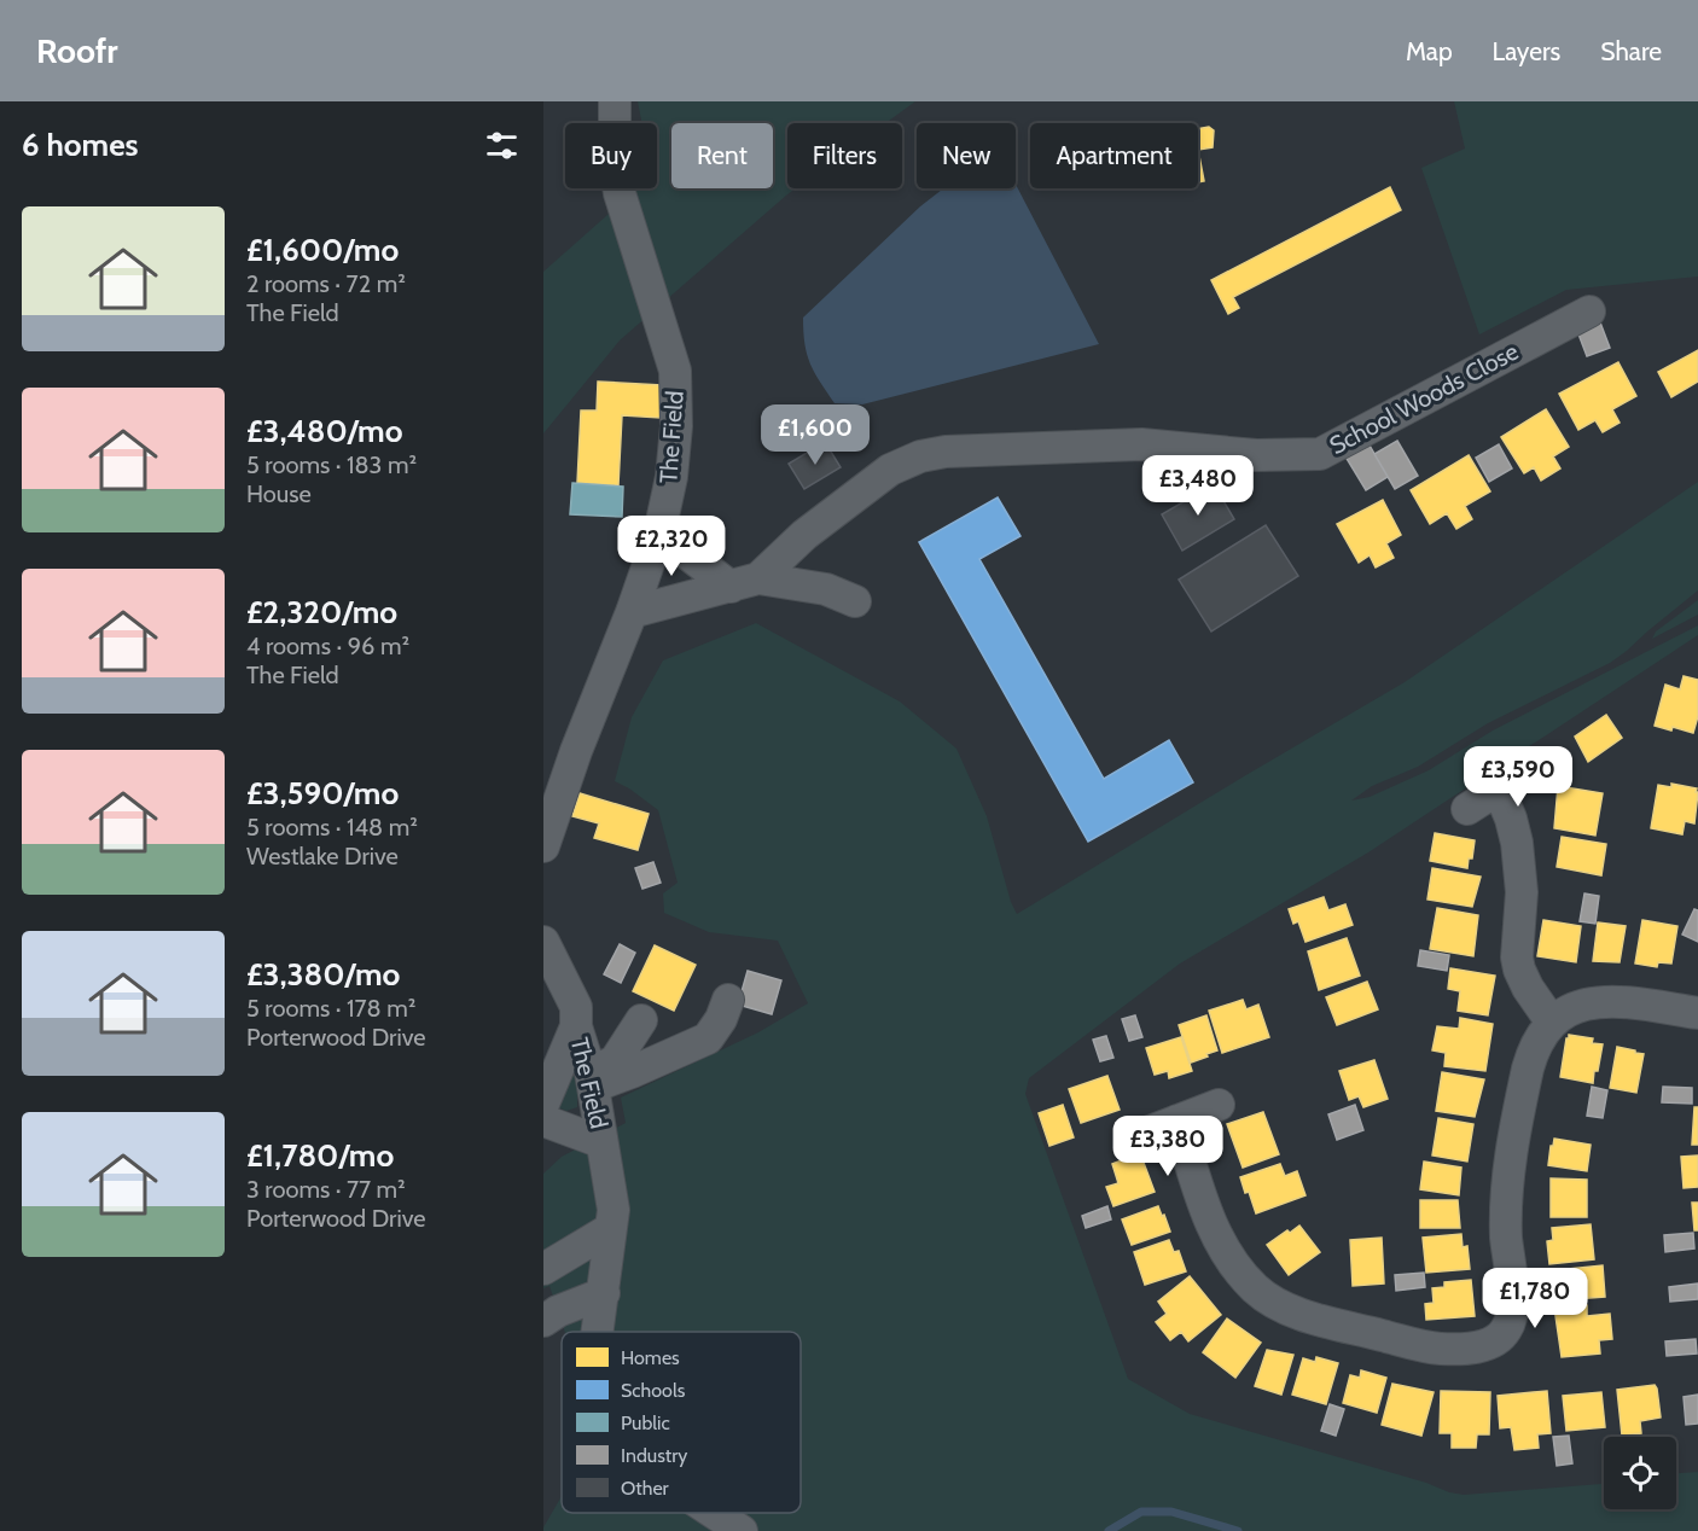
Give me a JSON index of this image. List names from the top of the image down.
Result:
{
  "streets": {
    "street": ["School Woods Close", "The Field"]
  },
  "crossings": [
    ["School Woods Close", "The Field"]
  ],
  "legend": [
    "Homes",
    "Schools",
    "Public",
    "Industry",
    "Other"
  ],
  "page": {
    "header": "Roofr",
    "nav": ["Map", "Layers", "Share"],
    "heading": "6 homes",
    "chip": [
      "Buy",
      "Rent",
      "Filters",
      "New",
      "Apartment"
    ],
    "list": [
      {
        "name": "£1,600/mo",
        "note": "2 rooms · 72 m² · The Field"
      },
      {
        "name": "£3,480/mo",
        "note": "5 rooms · 183 m² · House"
      },
      {
        "name": "£2,320/mo",
        "note": "4 rooms · 96 m² · The Field"
      },
      {
        "name": "£3,590/mo",
        "note": "5 rooms · 148 m² · Westlake Drive"
      },
      {
        "name": "£3,380/mo",
        "note": "5 rooms · 178 m² · Porterwood Drive"
      },
      {
        "name": "£1,780/mo",
        "note": "3 rooms · 77 m² · Porterwood Drive"
      }
    ],
    "price": [
      "£1,600",
      "£3,480",
      "£2,320",
      "£3,590",
      "£3,380",
      "£1,780"
    ]
  }
}
